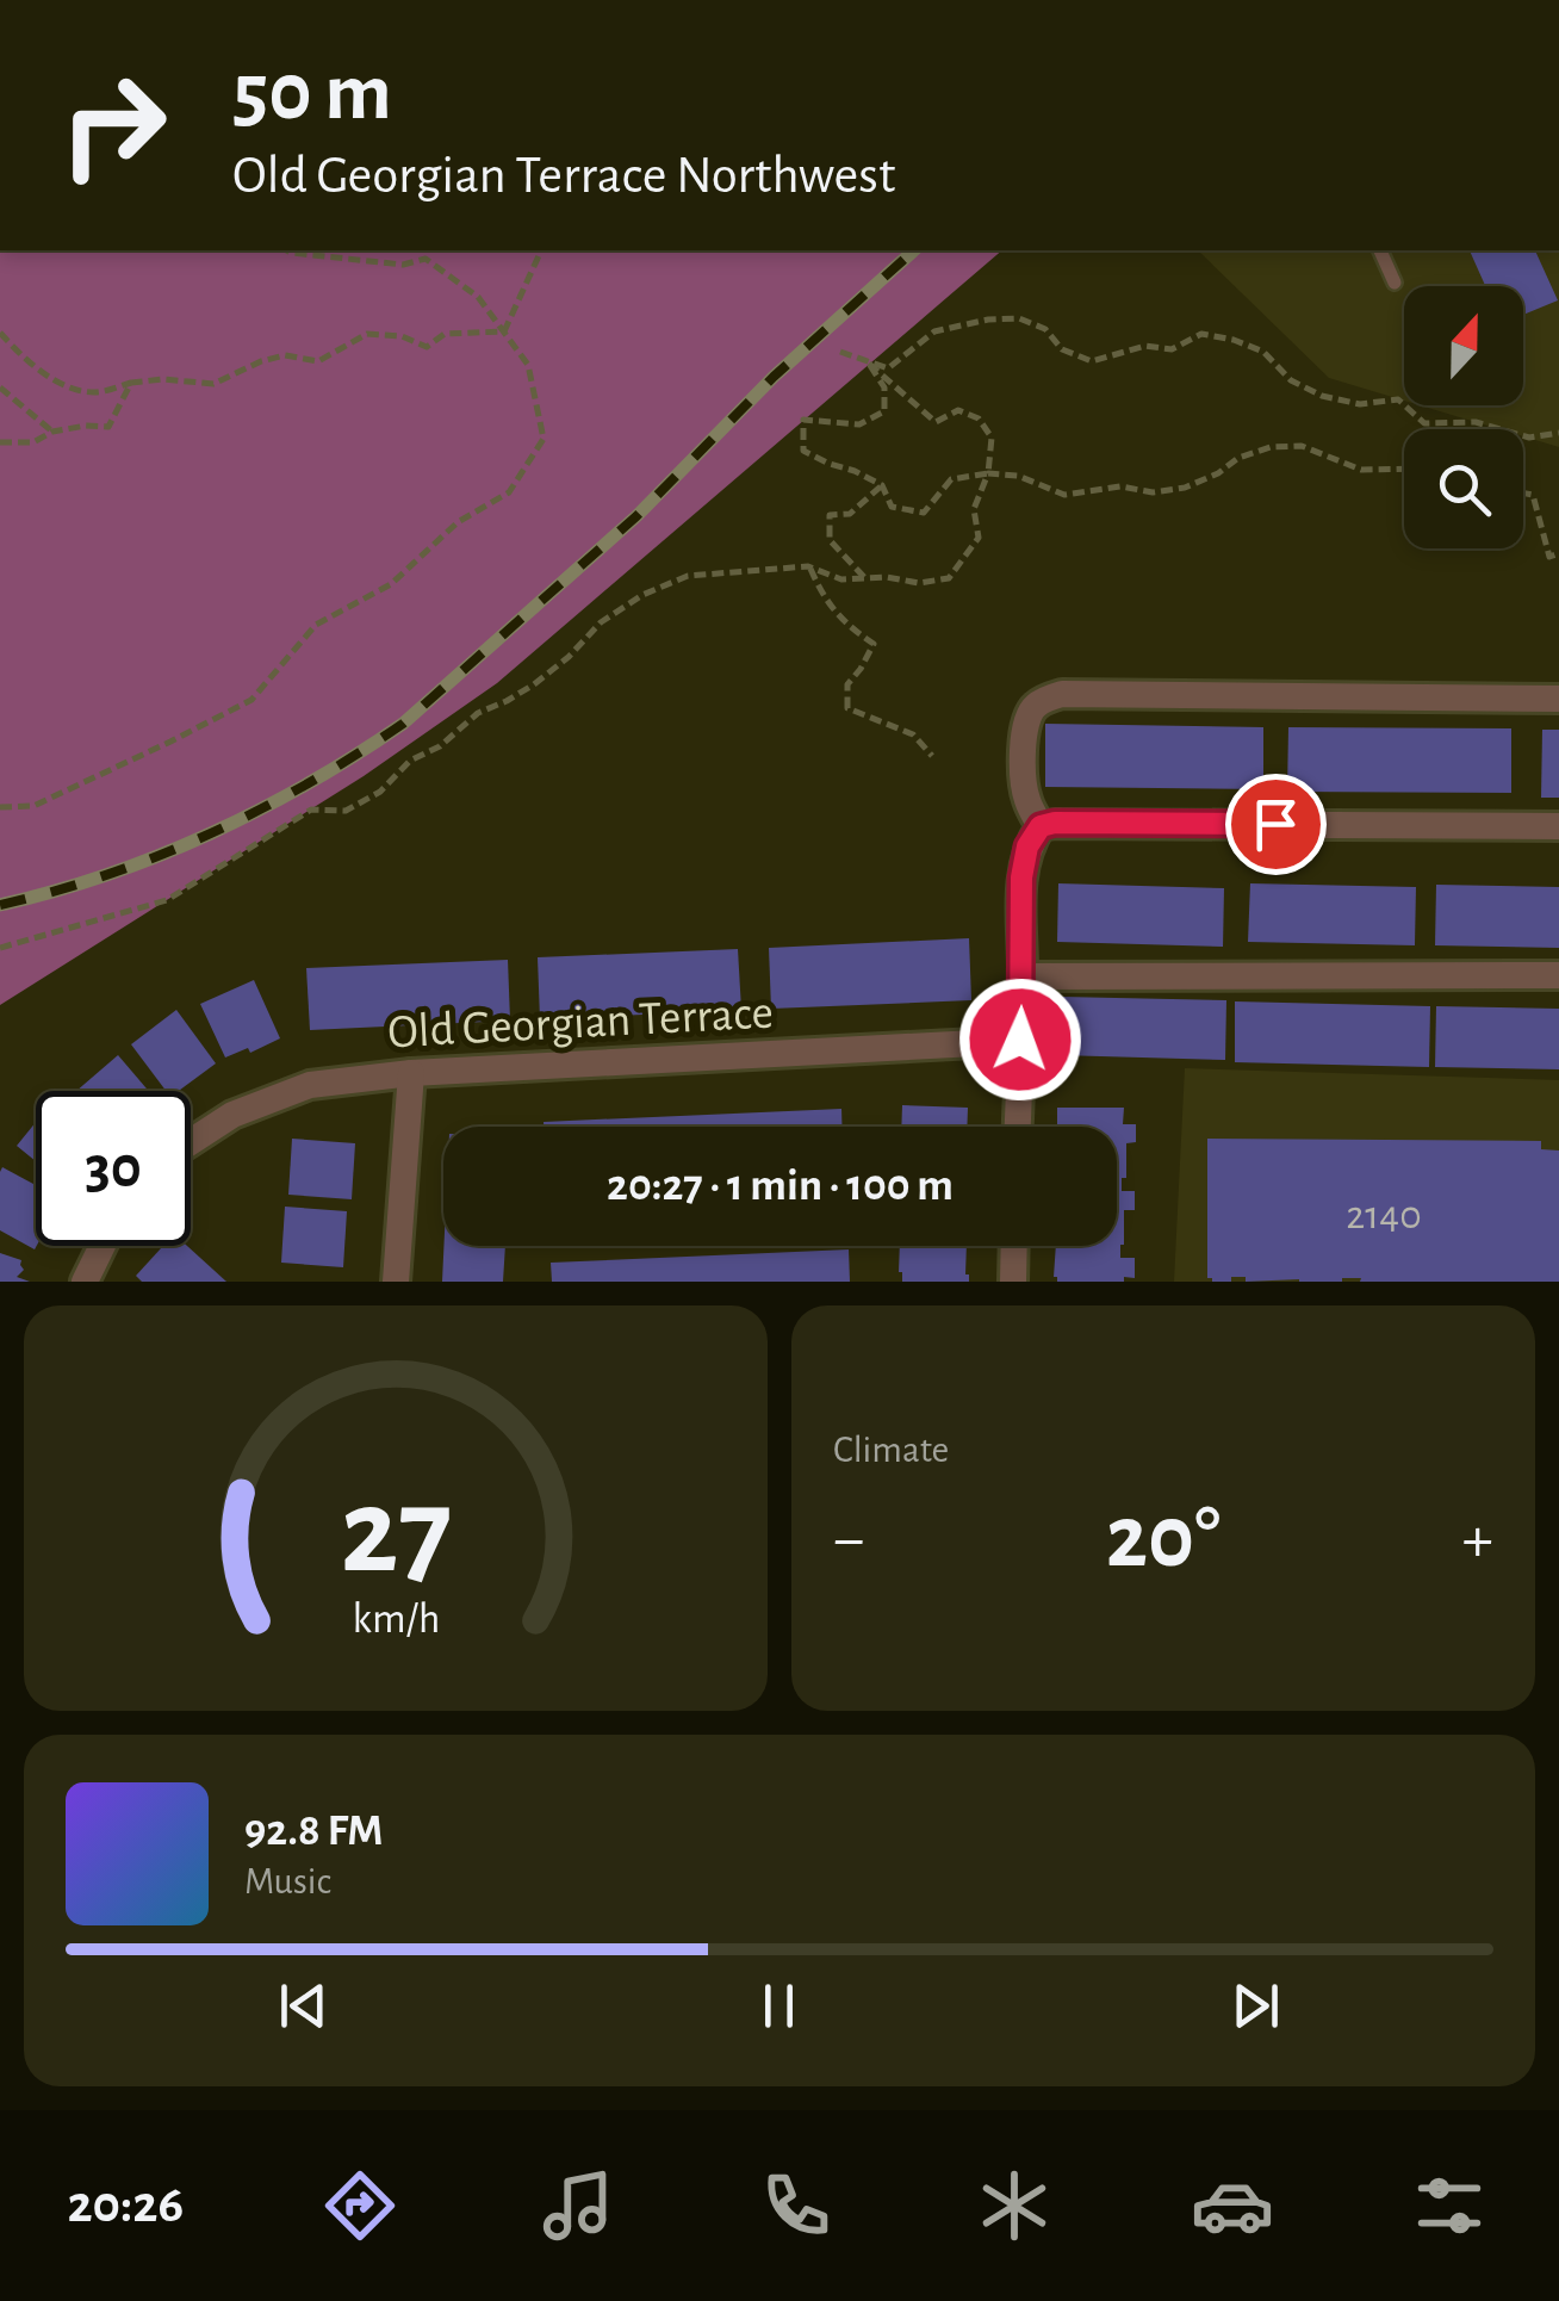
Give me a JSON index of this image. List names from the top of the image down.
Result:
{
  "streets": {
    "street": ["Old Georgian Terrace"]
  },
  "house_numbers": ["2140"],
  "north": "top",
  "page": {
    "turn": ["50 m", "Old Georgian Terrace Northwest"],
    "limit": "30",
    "trip": "20:27 · 1 min · 100 m",
    "tile": "Climate",
    "heat": ["−", "20°", "+"],
    "song": ["92.8 FM", "Music"],
    "tabs": "20:26",
    "gauge": ["27", "km/h"]
  }
}
